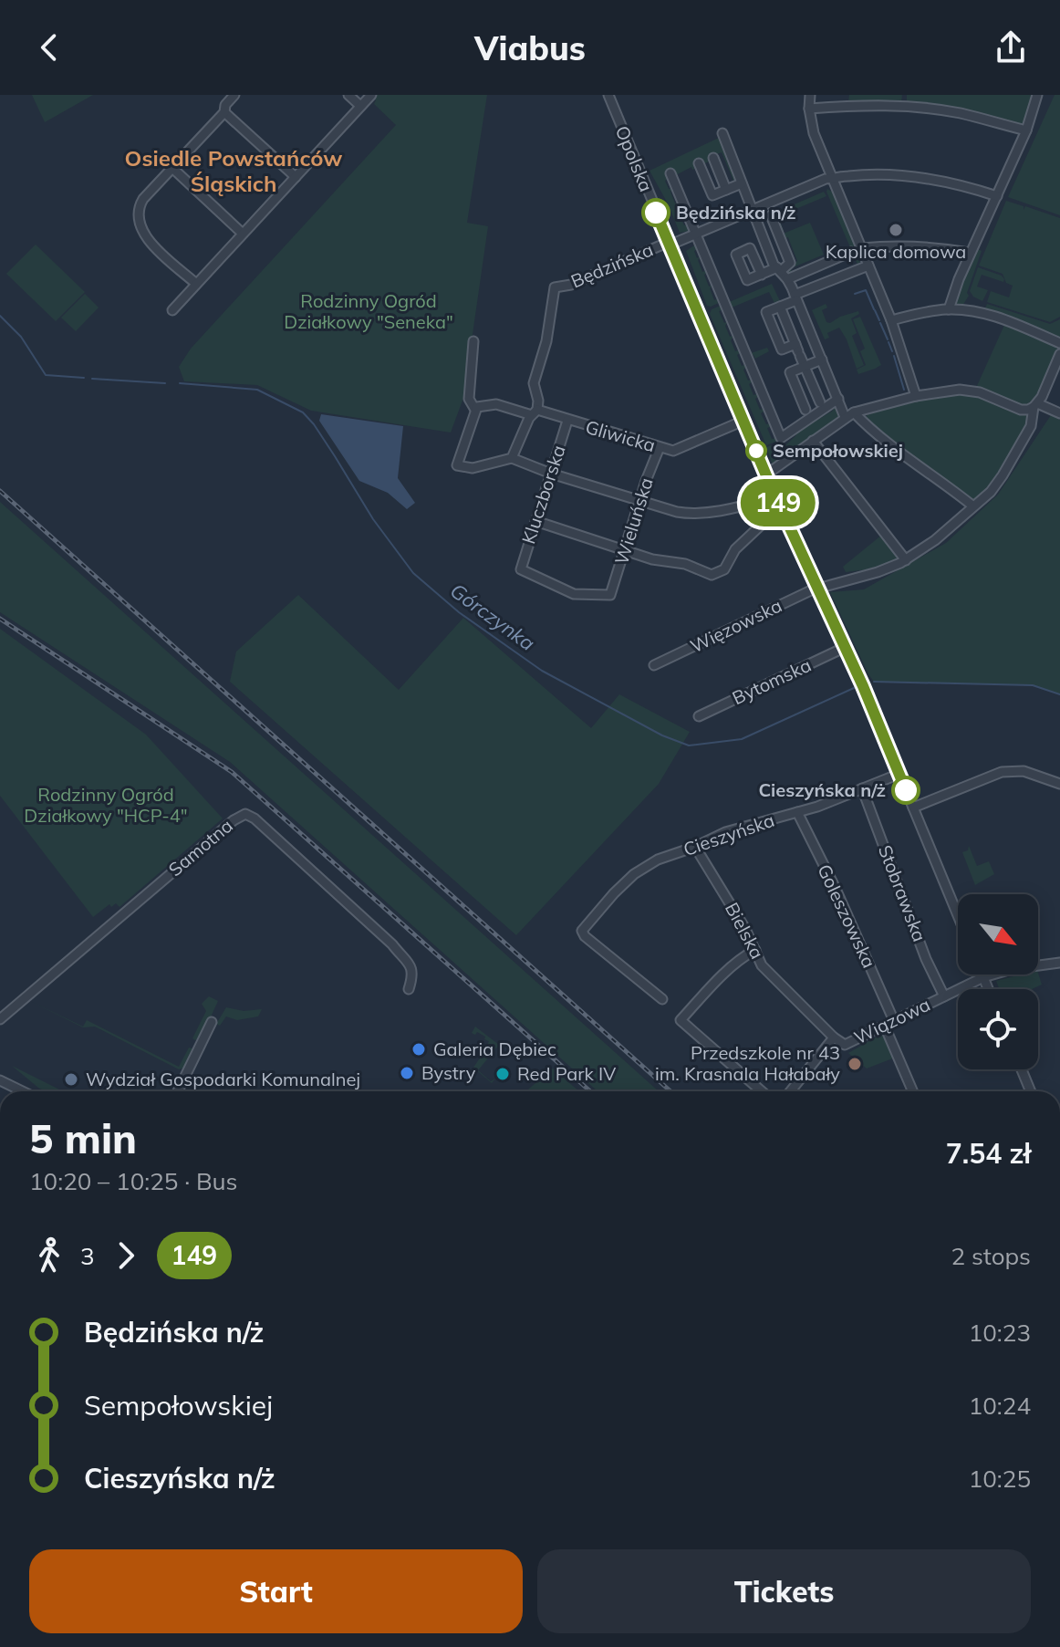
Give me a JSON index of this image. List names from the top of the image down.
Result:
{
  "streets": {
    "street": [
      "Opolska",
      "Będzińska",
      "Gliwicka",
      "Kluczborska",
      "Wieluńska",
      "Więzowska",
      "Bytomska",
      "Cieszyńska",
      "Samotna",
      "Stobrawska",
      "Goleszowska",
      "Bielska",
      "Wiązowa"
    ]
  },
  "crossings": [
    ["Opolska", "Będzińska"],
    ["Opolska", "Gliwicka"],
    ["Opolska", "Więzowska"],
    ["Opolska", "Bytomska"],
    ["Opolska", "Cieszyńska"],
    ["Będzińska", "Gliwicka"],
    ["Gliwicka", "Kluczborska"],
    ["Gliwicka", "Wieluńska"],
    ["Kluczborska", "Wieluńska"],
    ["Cieszyńska", "Stobrawska"],
    ["Cieszyńska", "Goleszowska"],
    ["Cieszyńska", "Bielska"],
    ["Stobrawska", "Wiązowa"],
    ["Goleszowska", "Wiązowa"],
    ["Bielska", "Wiązowa"]
  ],
  "districts": ["Osiedle Powstańców Śląskich"],
  "water": ["Górczynka"],
  "parks": ["Rodzinny Ogród Działkowy \"Seneka\"", "Rodzinny Ogród Działkowy \"HCP-4\""],
  "places": [
    "Będzińska n/ż",
    "Kaplica domowa",
    "Sempołowskiej",
    "Cieszyńska n/ż",
    "Galeria Dębiec",
    "Przedszkole nr 43 im. Krasnala Hałabały",
    "Bystry",
    "Red Park IV",
    "Wydział Gospodarki Komunalnej"
  ],
  "lines": ["bus line 149"],
  "north": "bottom right",
  "page": {
    "header": "Viabus",
    "on_map": "149",
    "heading": ["5 min", "10:20 – 10:25 · Bus", "7.54 zł"],
    "legs": ["3", "149", "2 stops"],
    "list": [
      {
        "name": "Będzińska n/ż",
        "value": "10:23"
      },
      {
        "name": "Sempołowskiej",
        "value": "10:24"
      },
      {
        "name": "Cieszyńska n/ż",
        "value": "10:25"
      }
    ],
    "buttons": ["Start", "Tickets"]
  }
}
